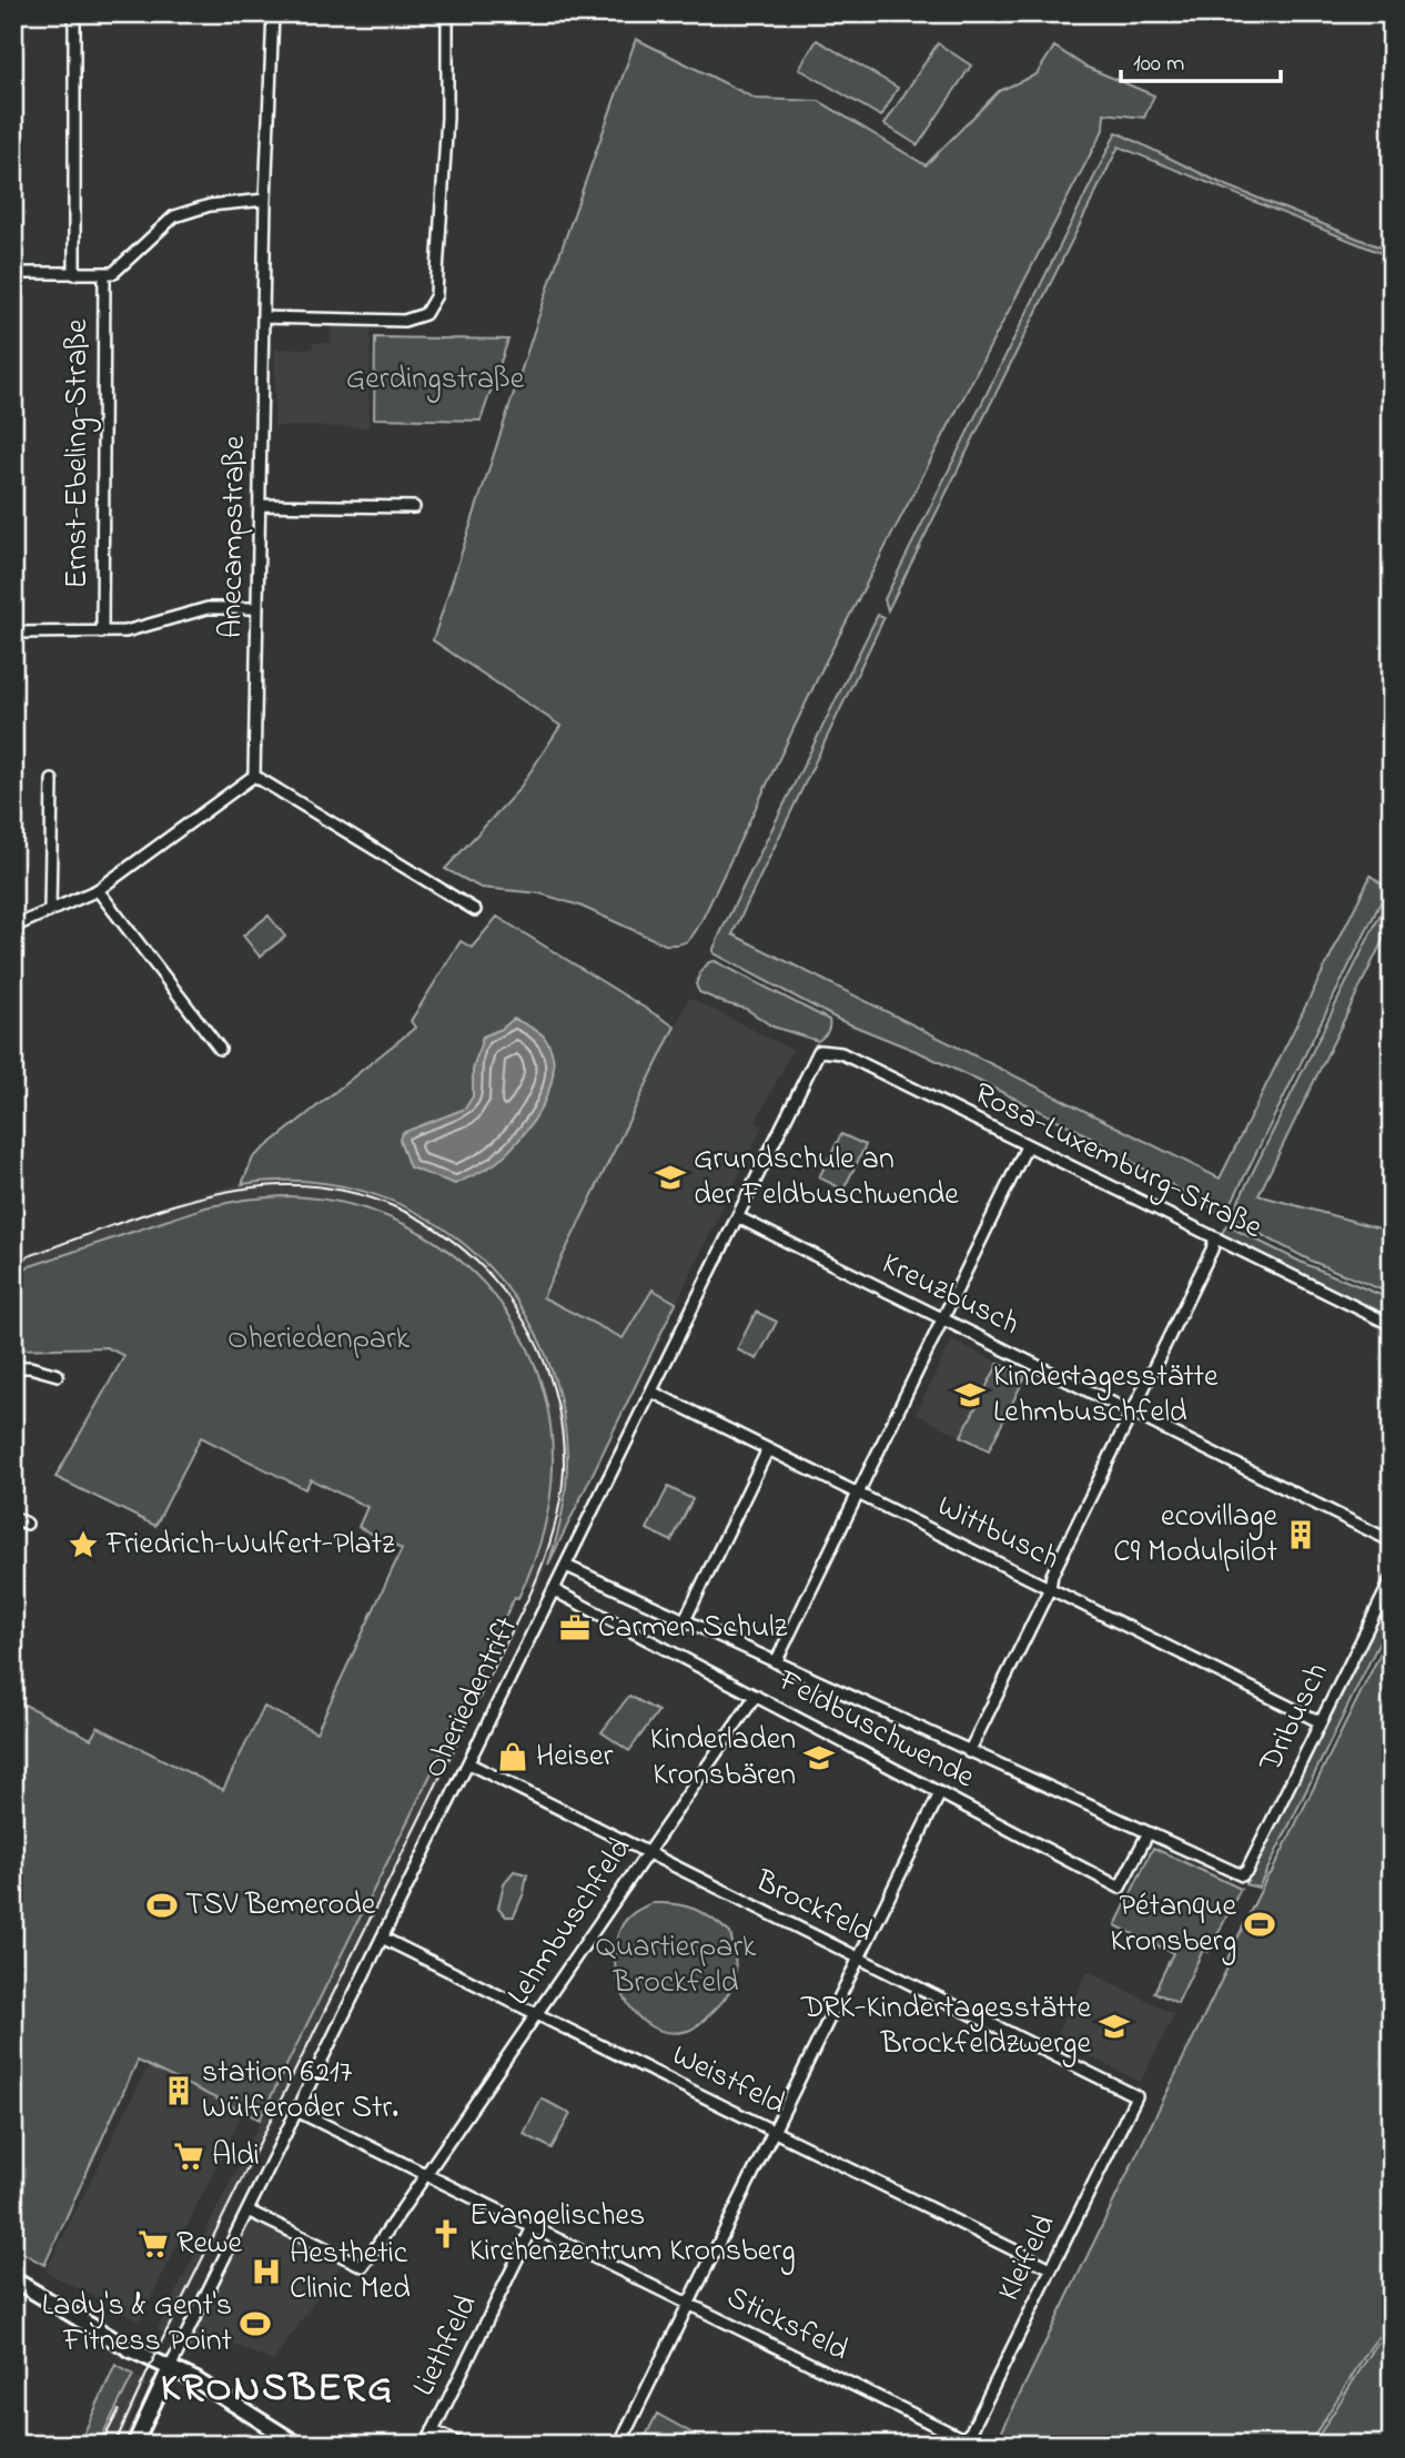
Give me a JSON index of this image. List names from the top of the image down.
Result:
{
  "streets": {
    "street": [
      "Ernst-Ebeling-Straße",
      "Anecampstraße",
      "Rosa-Luxemburg-Straße",
      "Kreuzbusch",
      "Wittbusch",
      "Oheriedentrift",
      "Dribusch",
      "Feldbuschwende",
      "Brockfeld",
      "Lehmbuschfeld",
      "Weistfeld",
      "Kleifeld",
      "Sticksfeld",
      "Liethfeld"
    ]
  },
  "crossings": [
    ["Rosa-Luxemburg-Straße", "Oheriedentrift"],
    ["Kreuzbusch", "Oheriedentrift"],
    ["Wittbusch", "Oheriedentrift"],
    ["Wittbusch", "Dribusch"],
    ["Oheriedentrift", "Feldbuschwende"],
    ["Oheriedentrift", "Brockfeld"],
    ["Oheriedentrift", "Lehmbuschfeld"],
    ["Oheriedentrift", "Weistfeld"],
    ["Oheriedentrift", "Sticksfeld"],
    ["Dribusch", "Feldbuschwende"],
    ["Feldbuschwende", "Lehmbuschfeld"],
    ["Brockfeld", "Lehmbuschfeld"],
    ["Brockfeld", "Kleifeld"],
    ["Lehmbuschfeld", "Weistfeld"],
    ["Lehmbuschfeld", "Sticksfeld"],
    ["Weistfeld", "Kleifeld"],
    ["Kleifeld", "Sticksfeld"],
    ["Sticksfeld", "Liethfeld"]
  ],
  "districts": ["KRONSBERG"],
  "parks": ["Gerdingstraße", "Oheriedenpark", "Quartierpark Brockfeld"],
  "places": {
    "school or university": [
      "Grundschule an der Feldbuschwende",
      "Kindertagesstätte Lehmbuschfeld",
      "Kinderladen Kronsbären",
      "DRK-Kindertagesstätte Brockfeldzwerge"
    ],
    "building": ["ecovillage C9 Modulpilot", "station 6217 Wülferoder Str."],
    "place": ["Friedrich-Wulfert-Platz"],
    "office": ["Carmen Schulz"],
    "shop": ["Heiser"],
    "sports": ["TSV Bemerode", "Pétanque Kronsberg", "Lady's & Gent's Fitness Point"],
    "supermarket": ["Aldi", "Rewe"],
    "church": ["Evangelisches Kirchenzentrum Kronsberg"],
    "hospital": ["Aesthetic Clinic Med"]
  },
  "scale_bar": "100 m"
}
